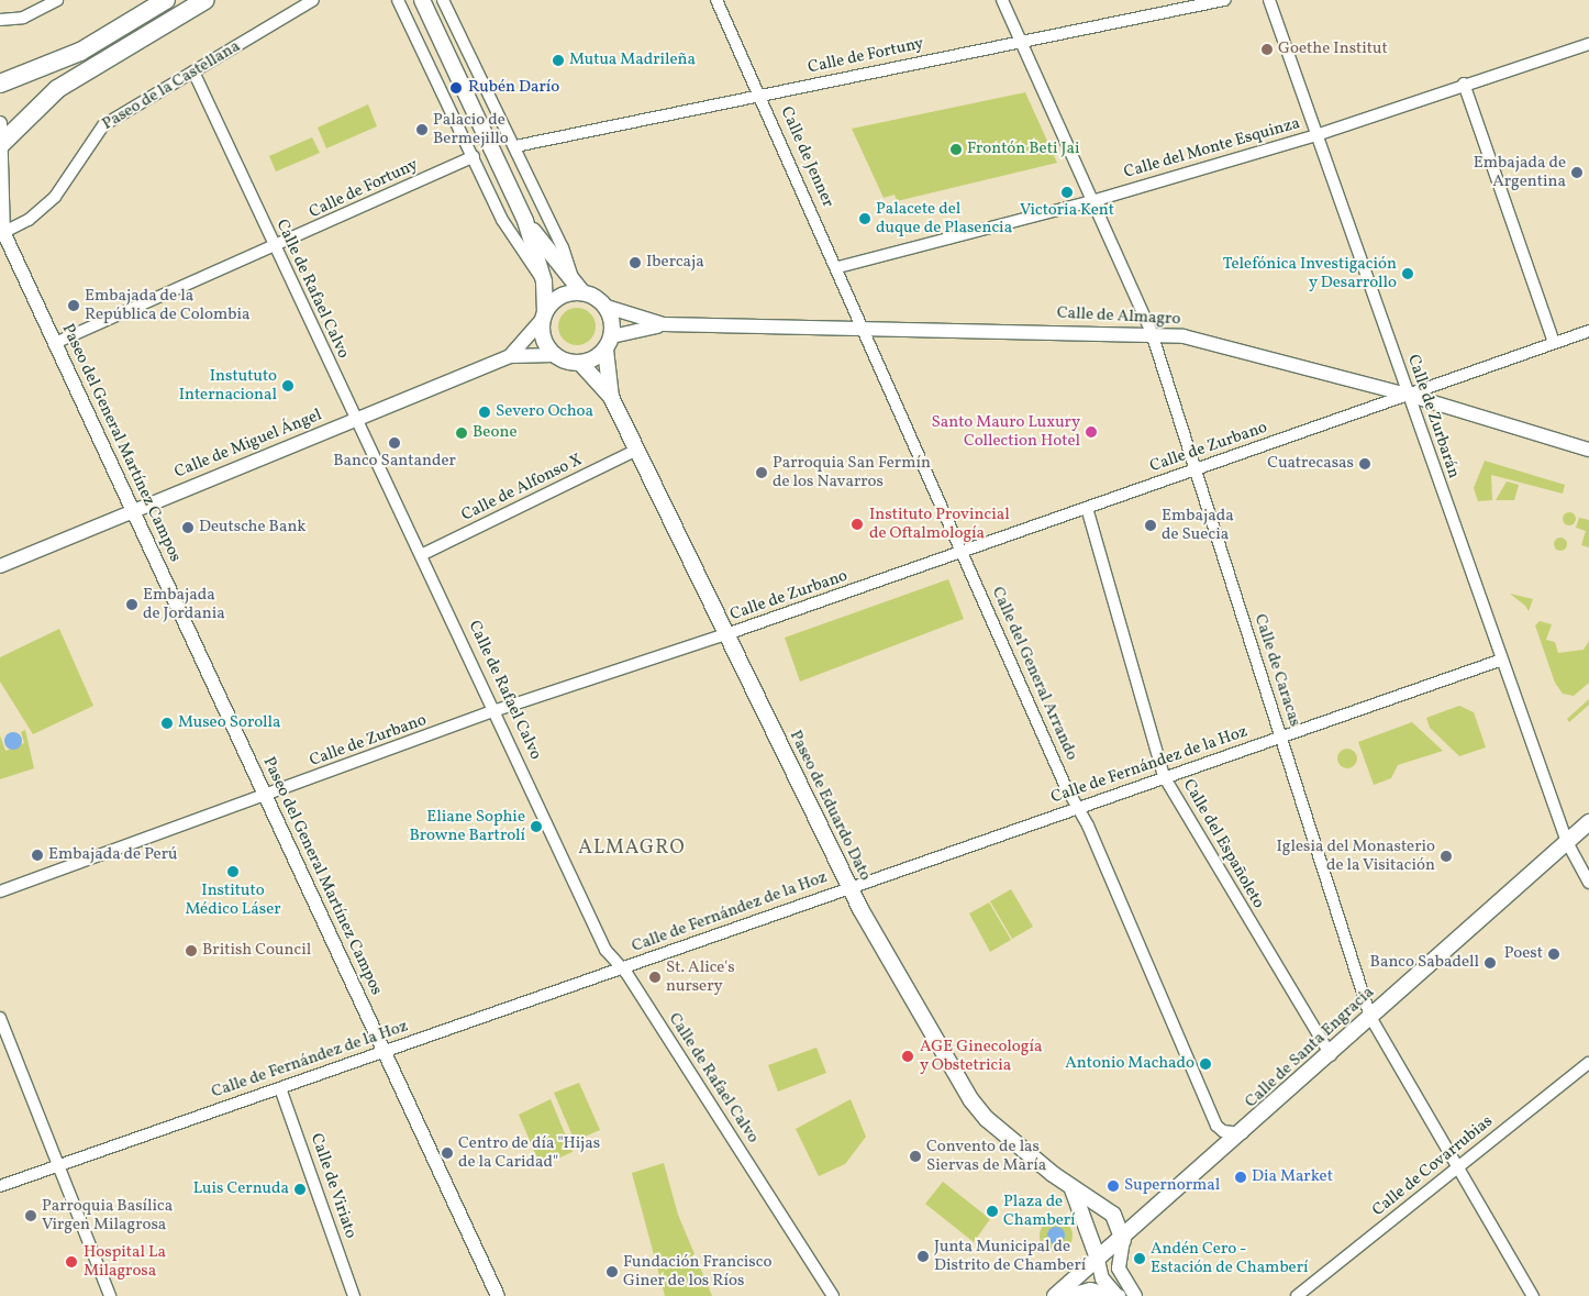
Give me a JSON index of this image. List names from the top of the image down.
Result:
{
  "streets": {
    "main road": ["Paseo de Eduardo Dato", "Calle de Santa Engracia"],
    "street": [
      "Calle de Fortuny",
      "Paseo de la Castellana",
      "Calle del Monte Esquinza",
      "Calle de Jenner",
      "Calle de Rafael Calvo",
      "Calle de Almagro",
      "Calle de Zurbarán",
      "Paseo del General Martínez Campos",
      "Calle de Miguel Ángel",
      "Calle de Zurbano",
      "Calle de Alfonso X",
      "Calle de Caracas",
      "Calle del General Arrando",
      "Calle de Fernández de la Hoz",
      "Calle del Españoleto",
      "Calle de Covarrubias",
      "Calle de Viriato"
    ]
  },
  "crossings": [
    ["Calle de Fortuny", "Calle de Jenner"],
    ["Calle de Fortuny", "Calle de Rafael Calvo"],
    ["Calle de Fortuny", "Paseo del General Martínez Campos"],
    ["Calle de Fortuny", "Calle de Caracas"],
    ["Paseo de la Castellana", "Calle de Rafael Calvo"],
    ["Paseo de la Castellana", "Paseo del General Martínez Campos"],
    ["Calle del Monte Esquinza", "Calle de Jenner"],
    ["Calle del Monte Esquinza", "Calle de Zurbarán"],
    ["Calle del Monte Esquinza", "Calle de Caracas"],
    ["Calle de Jenner", "Calle de Almagro"],
    ["Calle de Jenner", "Calle del General Arrando"],
    ["Calle de Rafael Calvo", "Calle de Miguel Ángel"],
    ["Calle de Rafael Calvo", "Calle de Zurbano"],
    ["Calle de Rafael Calvo", "Calle de Alfonso X"],
    ["Calle de Rafael Calvo", "Calle de Fernández de la Hoz"],
    ["Calle de Almagro", "Calle de Zurbarán"],
    ["Calle de Almagro", "Calle de Miguel Ángel"],
    ["Calle de Almagro", "Calle de Zurbano"],
    ["Calle de Almagro", "Calle de Caracas"],
    ["Calle de Almagro", "Calle del General Arrando"],
    ["Calle de Almagro", "Paseo de Eduardo Dato"],
    ["Calle de Zurbarán", "Calle de Zurbano"],
    ["Calle de Zurbarán", "Calle de Fernández de la Hoz"],
    ["Calle de Zurbarán", "Calle de Santa Engracia"],
    ["Paseo del General Martínez Campos", "Calle de Miguel Ángel"],
    ["Paseo del General Martínez Campos", "Calle de Zurbano"],
    ["Paseo del General Martínez Campos", "Calle de Fernández de la Hoz"],
    ["Calle de Miguel Ángel", "Paseo de Eduardo Dato"],
    ["Calle de Zurbano", "Calle de Caracas"],
    ["Calle de Zurbano", "Calle del General Arrando"],
    ["Calle de Zurbano", "Paseo de Eduardo Dato"],
    ["Calle de Zurbano", "Calle del Españoleto"],
    ["Calle de Alfonso X", "Paseo de Eduardo Dato"],
    ["Calle de Caracas", "Calle de Fernández de la Hoz"],
    ["Calle de Caracas", "Calle de Santa Engracia"],
    ["Calle de Caracas", "Calle de Covarrubias"],
    ["Calle del General Arrando", "Calle de Fernández de la Hoz"],
    ["Calle del General Arrando", "Calle de Santa Engracia"],
    ["Calle de Fernández de la Hoz", "Paseo de Eduardo Dato"],
    ["Calle de Fernández de la Hoz", "Calle del Españoleto"],
    ["Calle de Fernández de la Hoz", "Calle de Viriato"],
    ["Paseo de Eduardo Dato", "Calle de Santa Engracia"],
    ["Calle del Españoleto", "Calle de Santa Engracia"]
  ],
  "districts": ["ALMAGRO"],
  "places": [
    "Goethe Institut",
    "Mutua Madrileña",
    "Rubén Darío",
    "Palacio de Bermejillo",
    "Frontón Beti Jai",
    "Embajada de Argentina",
    "Victoria Kent",
    "Palacete del duque de Plasencia",
    "Ibercaja",
    "Telefónica Investigación y Desarrollo",
    "Embajada de la República de Colombia",
    "Instututo Internacional",
    "Severo Ochoa",
    "Santo Mauro Luxury Collection Hotel",
    "Beone",
    "Banco Santander",
    "Cuatrecasas",
    "Parroquia San Fermín de los Navarros",
    "Instituto Provincial de Oftalmología",
    "Embajada de Suecia",
    "Deutsche Bank",
    "Embajada de Jordania",
    "Museo Sorolla",
    "Eliane Sophie Browne Bartrolí",
    "Embajada de Perú",
    "Iglesia del Monasterio de la Visitación",
    "Instituto Médico Láser",
    "British Council",
    "Poest",
    "Banco Sabadell",
    "St. Alice's nursery",
    "AGE Ginecología y Obstetricia",
    "Antonio Machado",
    "Centro de día \"Hijas de la Caridad\"",
    "Convento de las Siervas de María",
    "Dia Market",
    "Supernormal",
    "Luis Cernuda",
    "Plaza de Chamberí",
    "Parroquia Basílica Virgen Milagrosa",
    "Junta Municipal de Distrito de Chamberí",
    "Andén Cero - Estación de Chamberí",
    "Hospital La Milagrosa",
    "Fundación Francisco Giner de los Ríos"
  ]
}
